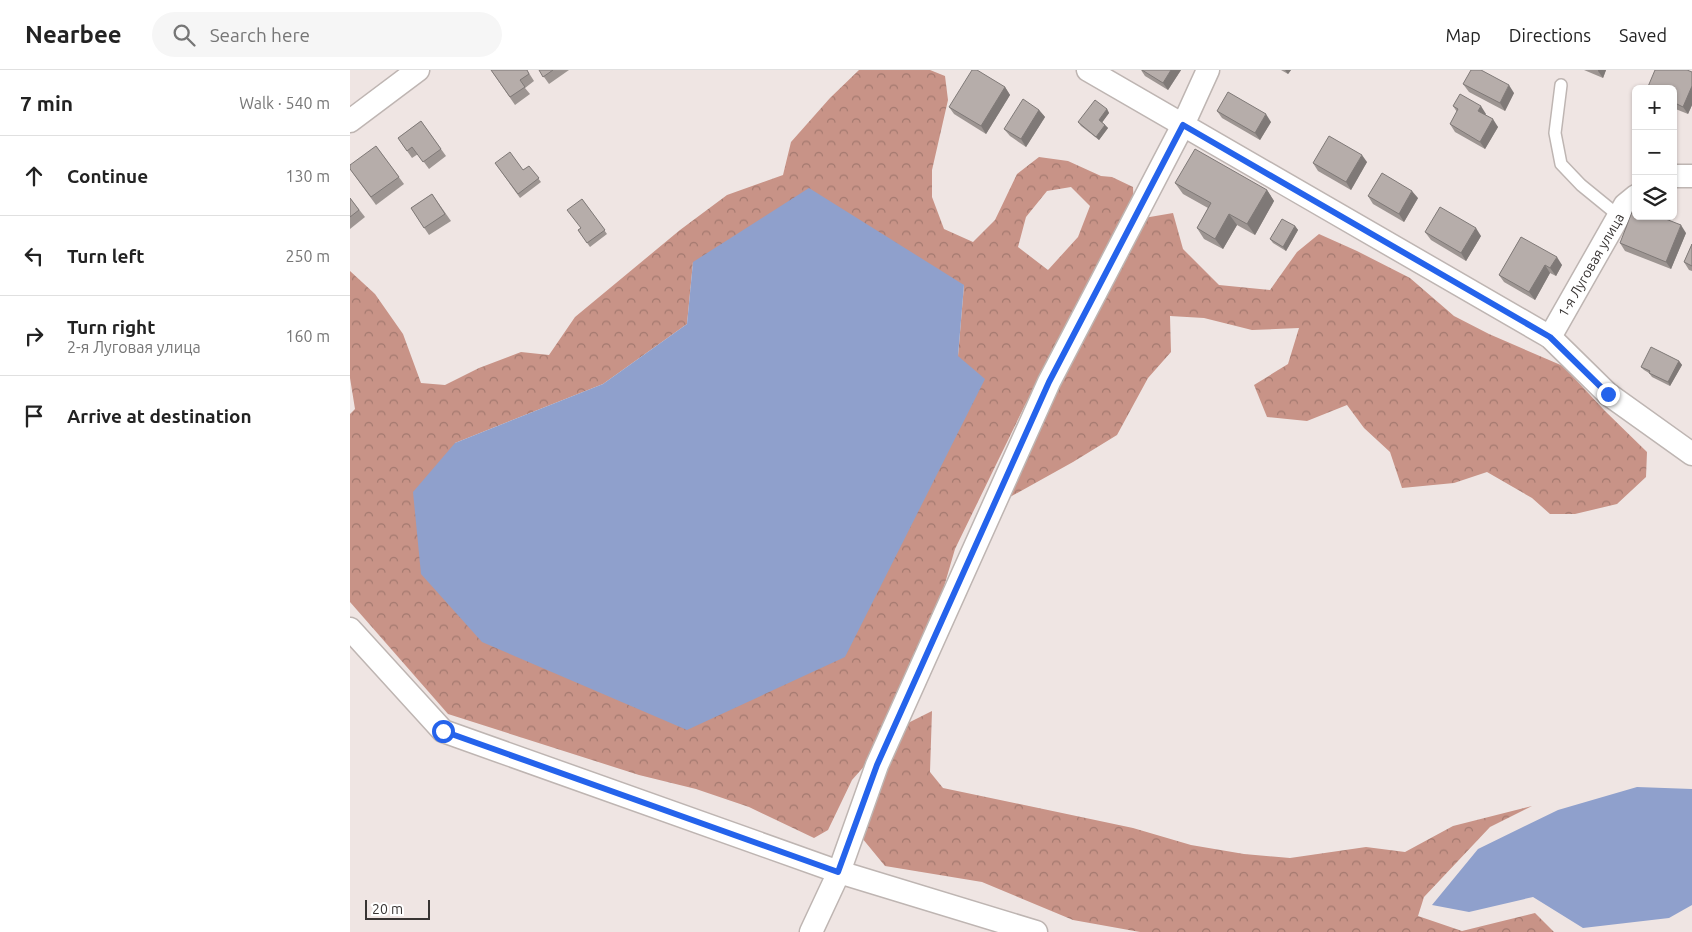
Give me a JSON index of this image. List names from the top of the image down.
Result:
{
  "streets": {
    "street": ["1-я Луговая улица"]
  },
  "scale_bar": "20 m",
  "page": {
    "header": "Nearbee",
    "search": "Search here",
    "nav": ["Map", "Directions", "Saved"],
    "heading": ["7 min", "Walk · 540 m"],
    "map_buttons": ["+", "−"],
    "list": [
      ["Continue", "130 m"],
      ["Turn left", "250 m"],
      ["Turn right", "2-я Луговая улица", "160 m"],
      "Arrive at destination"
    ],
    "scale": "20 m"
  }
}
